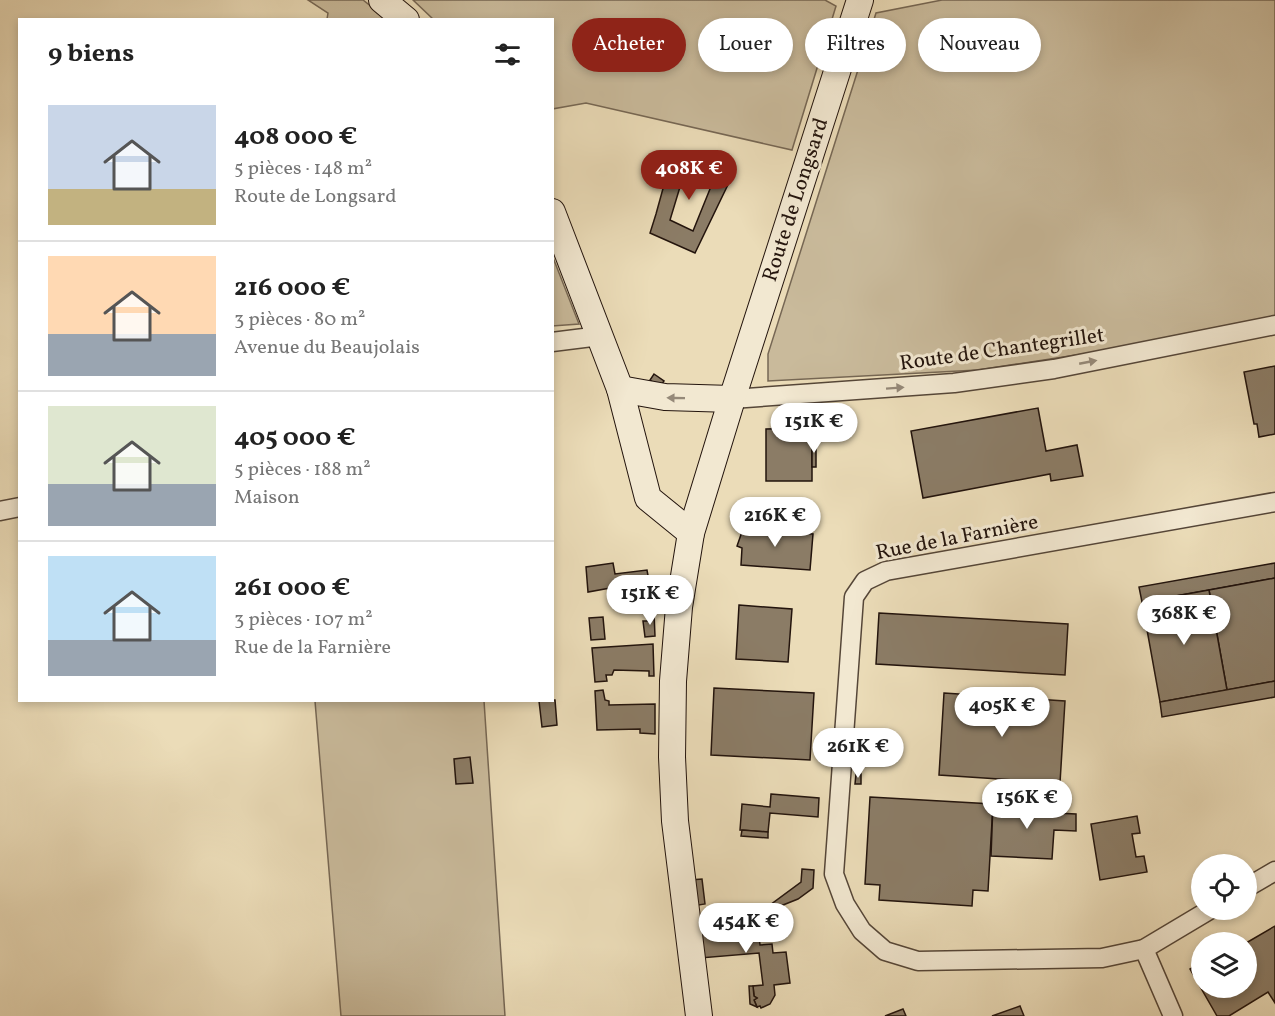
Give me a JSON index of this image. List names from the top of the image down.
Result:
{
  "streets": {
    "main road": ["Route de Longsard"],
    "street": ["Route de Chantegrillet", "Rue de la Farnière"]
  },
  "crossings": [
    ["Route de Longsard", "Route de Chantegrillet"]
  ],
  "one_way": ["Route de Chantegrillet"],
  "page": {
    "chip": [
      "Acheter",
      "Louer",
      "Filtres",
      "Nouveau"
    ],
    "heading": "9 biens",
    "list": [
      {
        "name": "408 000 €",
        "note": "5 pièces · 148 m² · Route de Longsard"
      },
      {
        "name": "216 000 €",
        "note": "3 pièces · 80 m² · Avenue du Beaujolais"
      },
      {
        "name": "405 000 €",
        "note": "5 pièces · 188 m² · Maison"
      },
      {
        "name": "261 000 €",
        "note": "3 pièces · 107 m² · Rue de la Farnière"
      }
    ],
    "price": [
      "408K €",
      "151K €",
      "216K €",
      "151K €",
      "368K €",
      "405K €",
      "261K €",
      "156K €",
      "454K €"
    ]
  }
}
